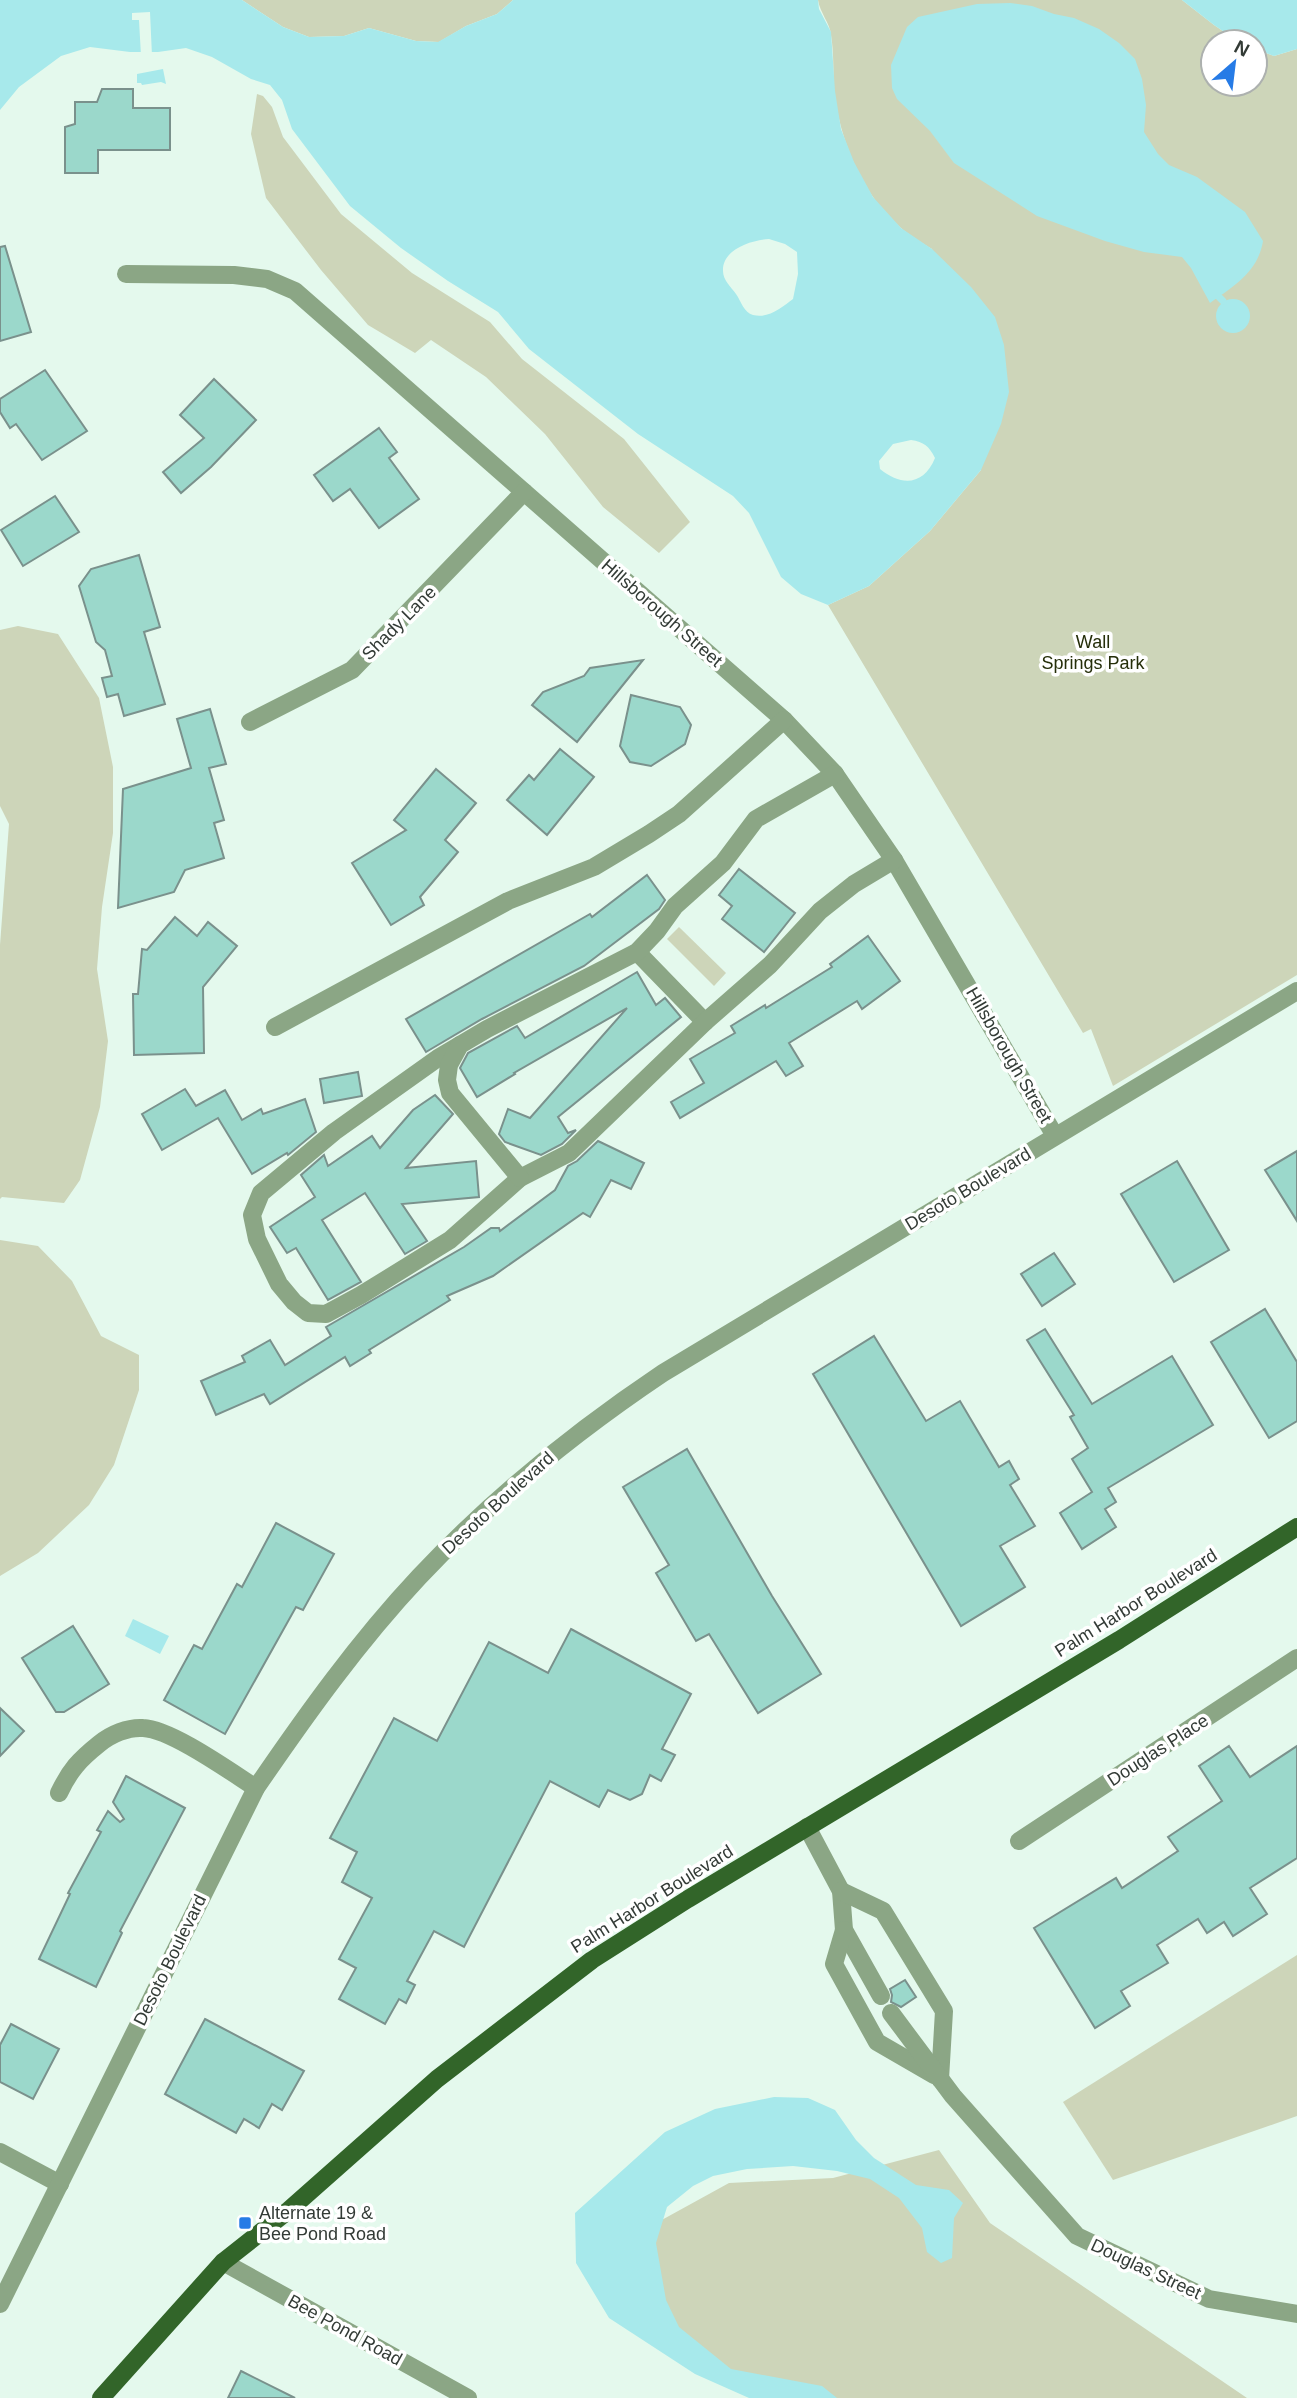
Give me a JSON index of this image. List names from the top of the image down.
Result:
{
  "streets": {
    "main road": ["Palm Harbor Boulevard"],
    "street": [
      "Hillsborough Street",
      "Shady Lane",
      "Desoto Boulevard",
      "Douglas Place",
      "Douglas Street",
      "Bee Pond Road"
    ]
  },
  "crossings": [
    ["Hillsborough Street", "Shady Lane"],
    ["Hillsborough Street", "Desoto Boulevard"],
    ["Palm Harbor Boulevard", "Bee Pond Road"]
  ],
  "parks": ["Wall Springs Park"],
  "places": {
    "transit": ["Alternate 19 & Bee Pond Road"]
  },
  "north": "top right"
}
